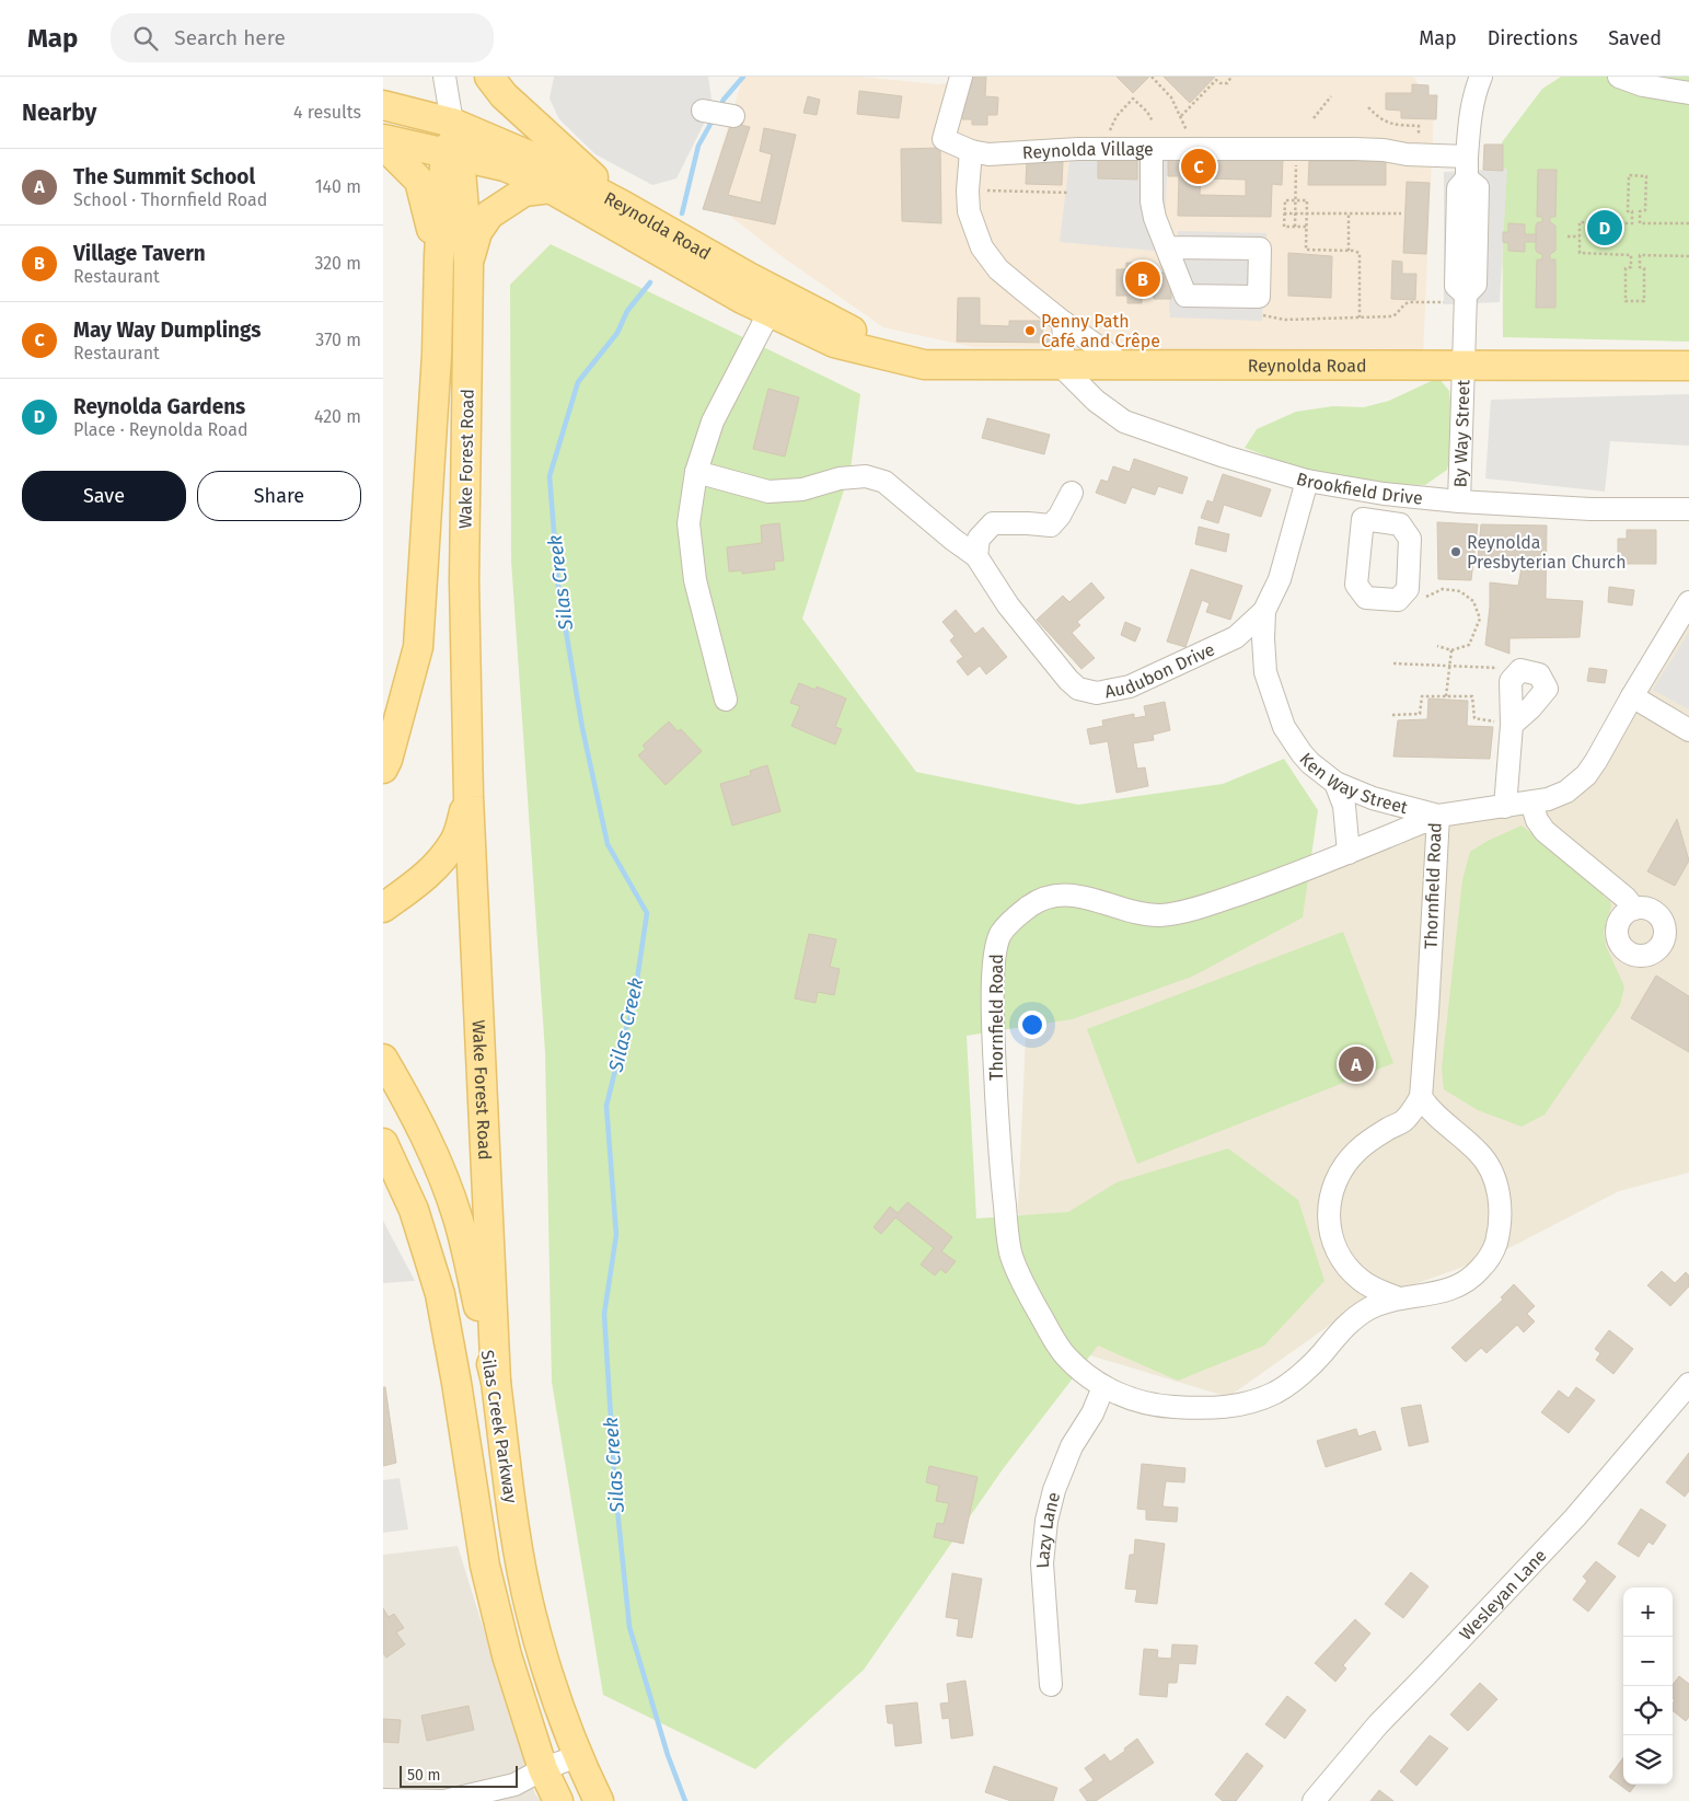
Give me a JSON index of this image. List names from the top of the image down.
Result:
{
  "streets": {
    "main road": ["Reynolda Road", "Wake Forest Road", "Silas Creek Parkway"],
    "street": [
      "Reynolda Village",
      "By Way Street",
      "Brookfield Drive",
      "Audubon Drive",
      "Ken Way Street",
      "Thornfield Road",
      "Lazy Lane",
      "Wesleyan Lane"
    ]
  },
  "crossings": [
    ["Reynolda Road", "By Way Street"],
    ["Reynolda Road", "Wake Forest Road"],
    ["Reynolda Road", "Brookfield Drive"],
    ["By Way Street", "Brookfield Drive"],
    ["Wake Forest Road", "Silas Creek Parkway"],
    ["Brookfield Drive", "Ken Way Street"],
    ["Audubon Drive", "Ken Way Street"],
    ["Ken Way Street", "Thornfield Road"],
    ["Thornfield Road", "Lazy Lane"]
  ],
  "water": ["Silas Creek"],
  "places": ["Penny Path Café and Crêpe", "Reynolda Presbyterian Church"],
  "scale_bar": "50 m",
  "page": {
    "header": "Map",
    "search": "Search here",
    "nav": ["Map", "Directions", "Saved"],
    "heading": ["Nearby", "4 results"],
    "pins": [
      "C",
      "D",
      "B",
      "A"
    ],
    "list": [
      {
        "mark": "A",
        "name": "The Summit School",
        "note": "School · Thornfield Road",
        "value": "140 m"
      },
      {
        "mark": "B",
        "name": "Village Tavern",
        "note": "Restaurant",
        "value": "320 m"
      },
      {
        "mark": "C",
        "name": "May Way Dumplings",
        "note": "Restaurant",
        "value": "370 m"
      },
      {
        "mark": "D",
        "name": "Reynolda Gardens",
        "note": "Place · Reynolda Road",
        "value": "420 m"
      }
    ],
    "buttons": ["Save", "Share"],
    "map_buttons": ["+", "−"],
    "scale": "50 m"
  }
}
